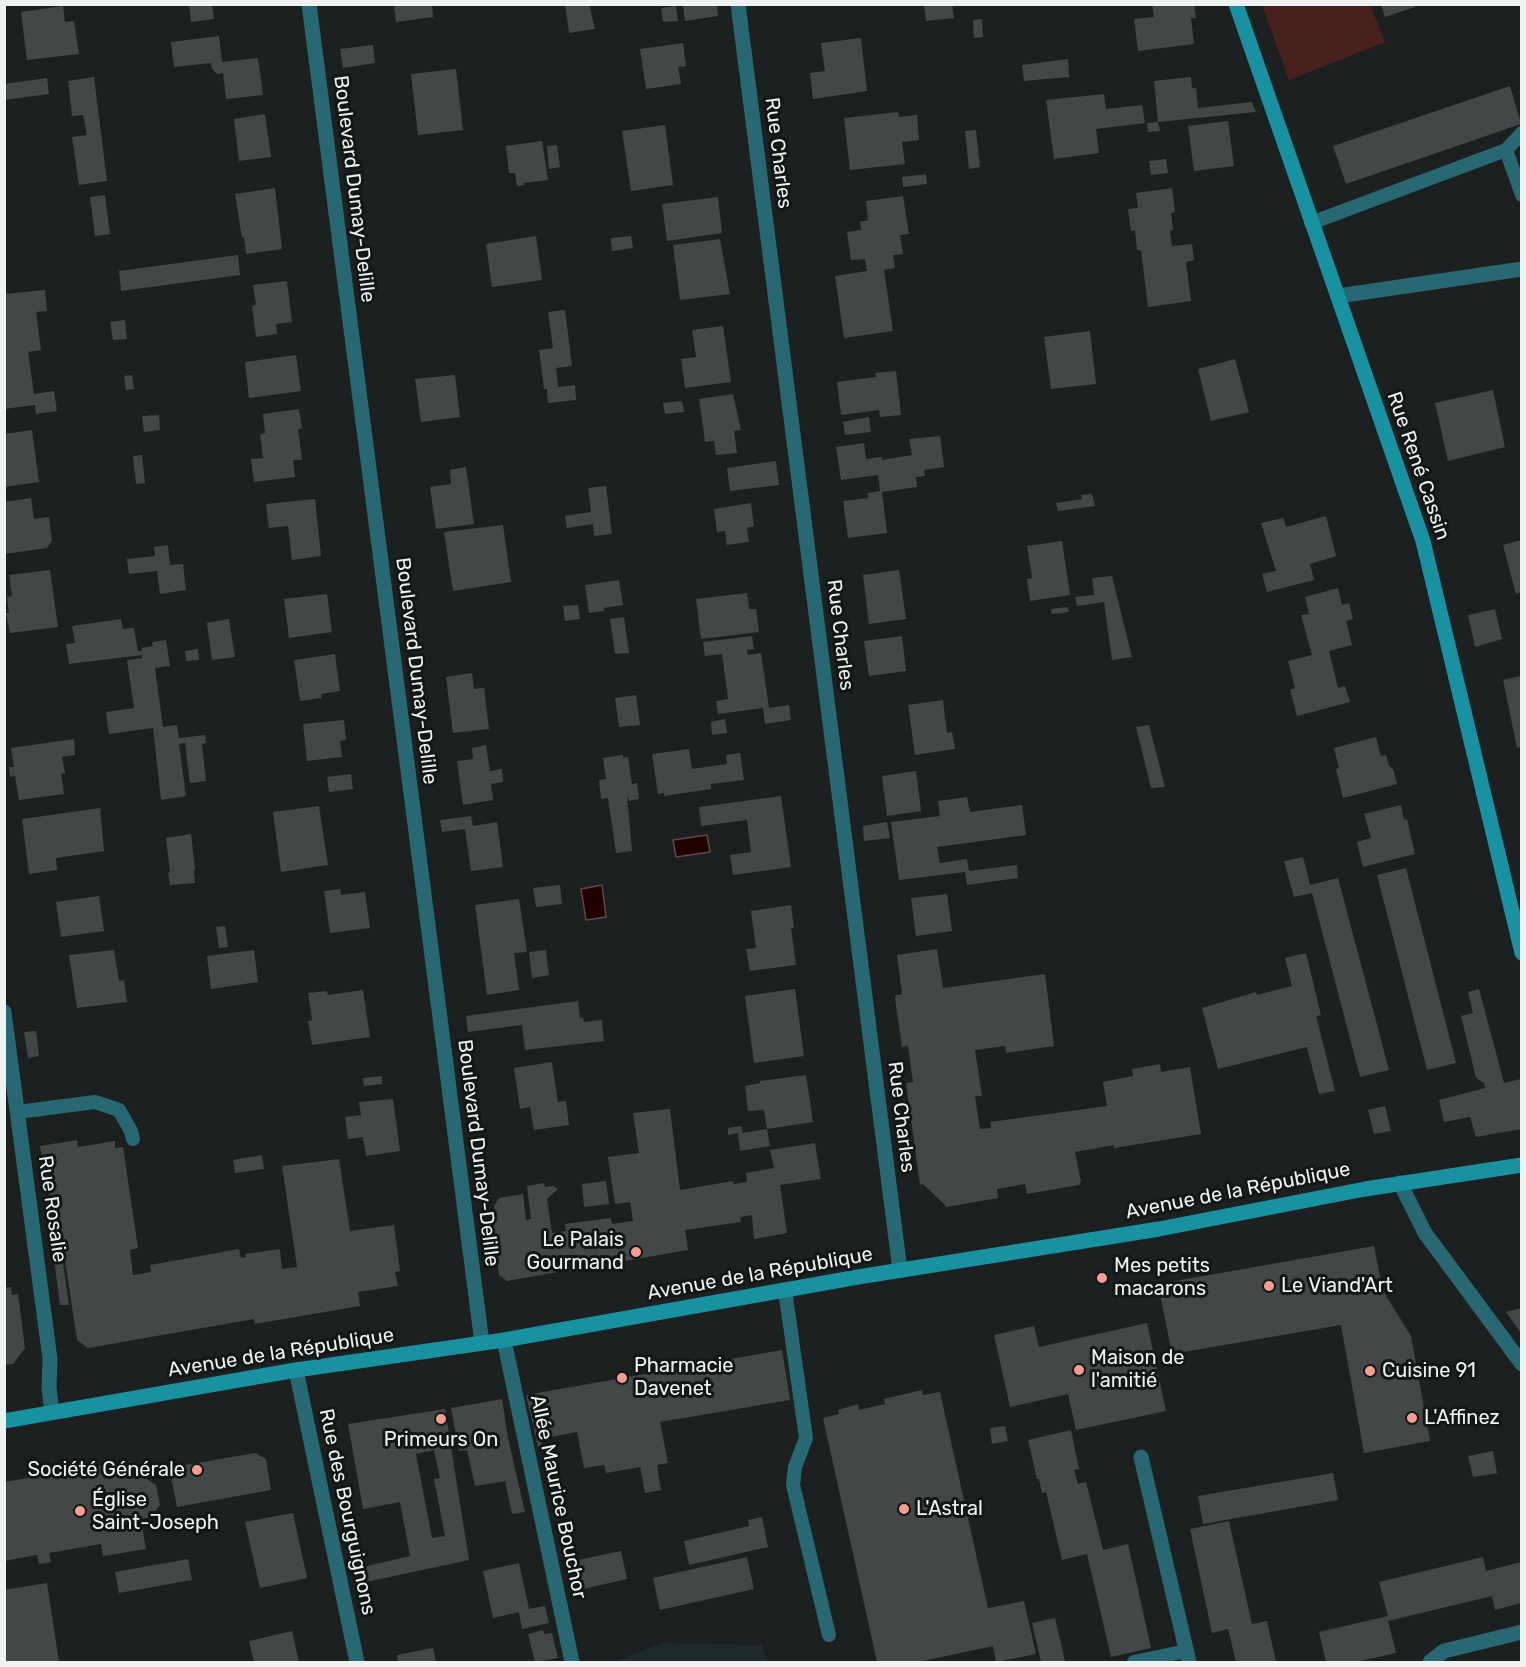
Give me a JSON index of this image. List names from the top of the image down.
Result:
{
  "streets": {
    "main road": ["Rue René Cassin", "Avenue de la République"],
    "street": [
      "Rue Charles",
      "Boulevard Dumay-Delille",
      "Rue Rosalie",
      "Allée Maurice Bouchor",
      "Rue des Bourguignons"
    ]
  },
  "crossings": [
    ["Rue Charles", "Avenue de la République"],
    ["Boulevard Dumay-Delille", "Avenue de la République"],
    ["Avenue de la République", "Rue Rosalie"],
    ["Avenue de la République", "Allée Maurice Bouchor"],
    ["Avenue de la République", "Rue des Bourguignons"]
  ],
  "places": [
    "Le Palais Gourmand",
    "Mes petits macarons",
    "Le Viand'Art",
    "Maison de l'amitié",
    "Cuisine 91",
    "Pharmacie Davenet",
    "L'Affinez",
    "Primeurs On",
    "Société Générale",
    "L'Astral",
    "Église Saint-Joseph"
  ]
}
